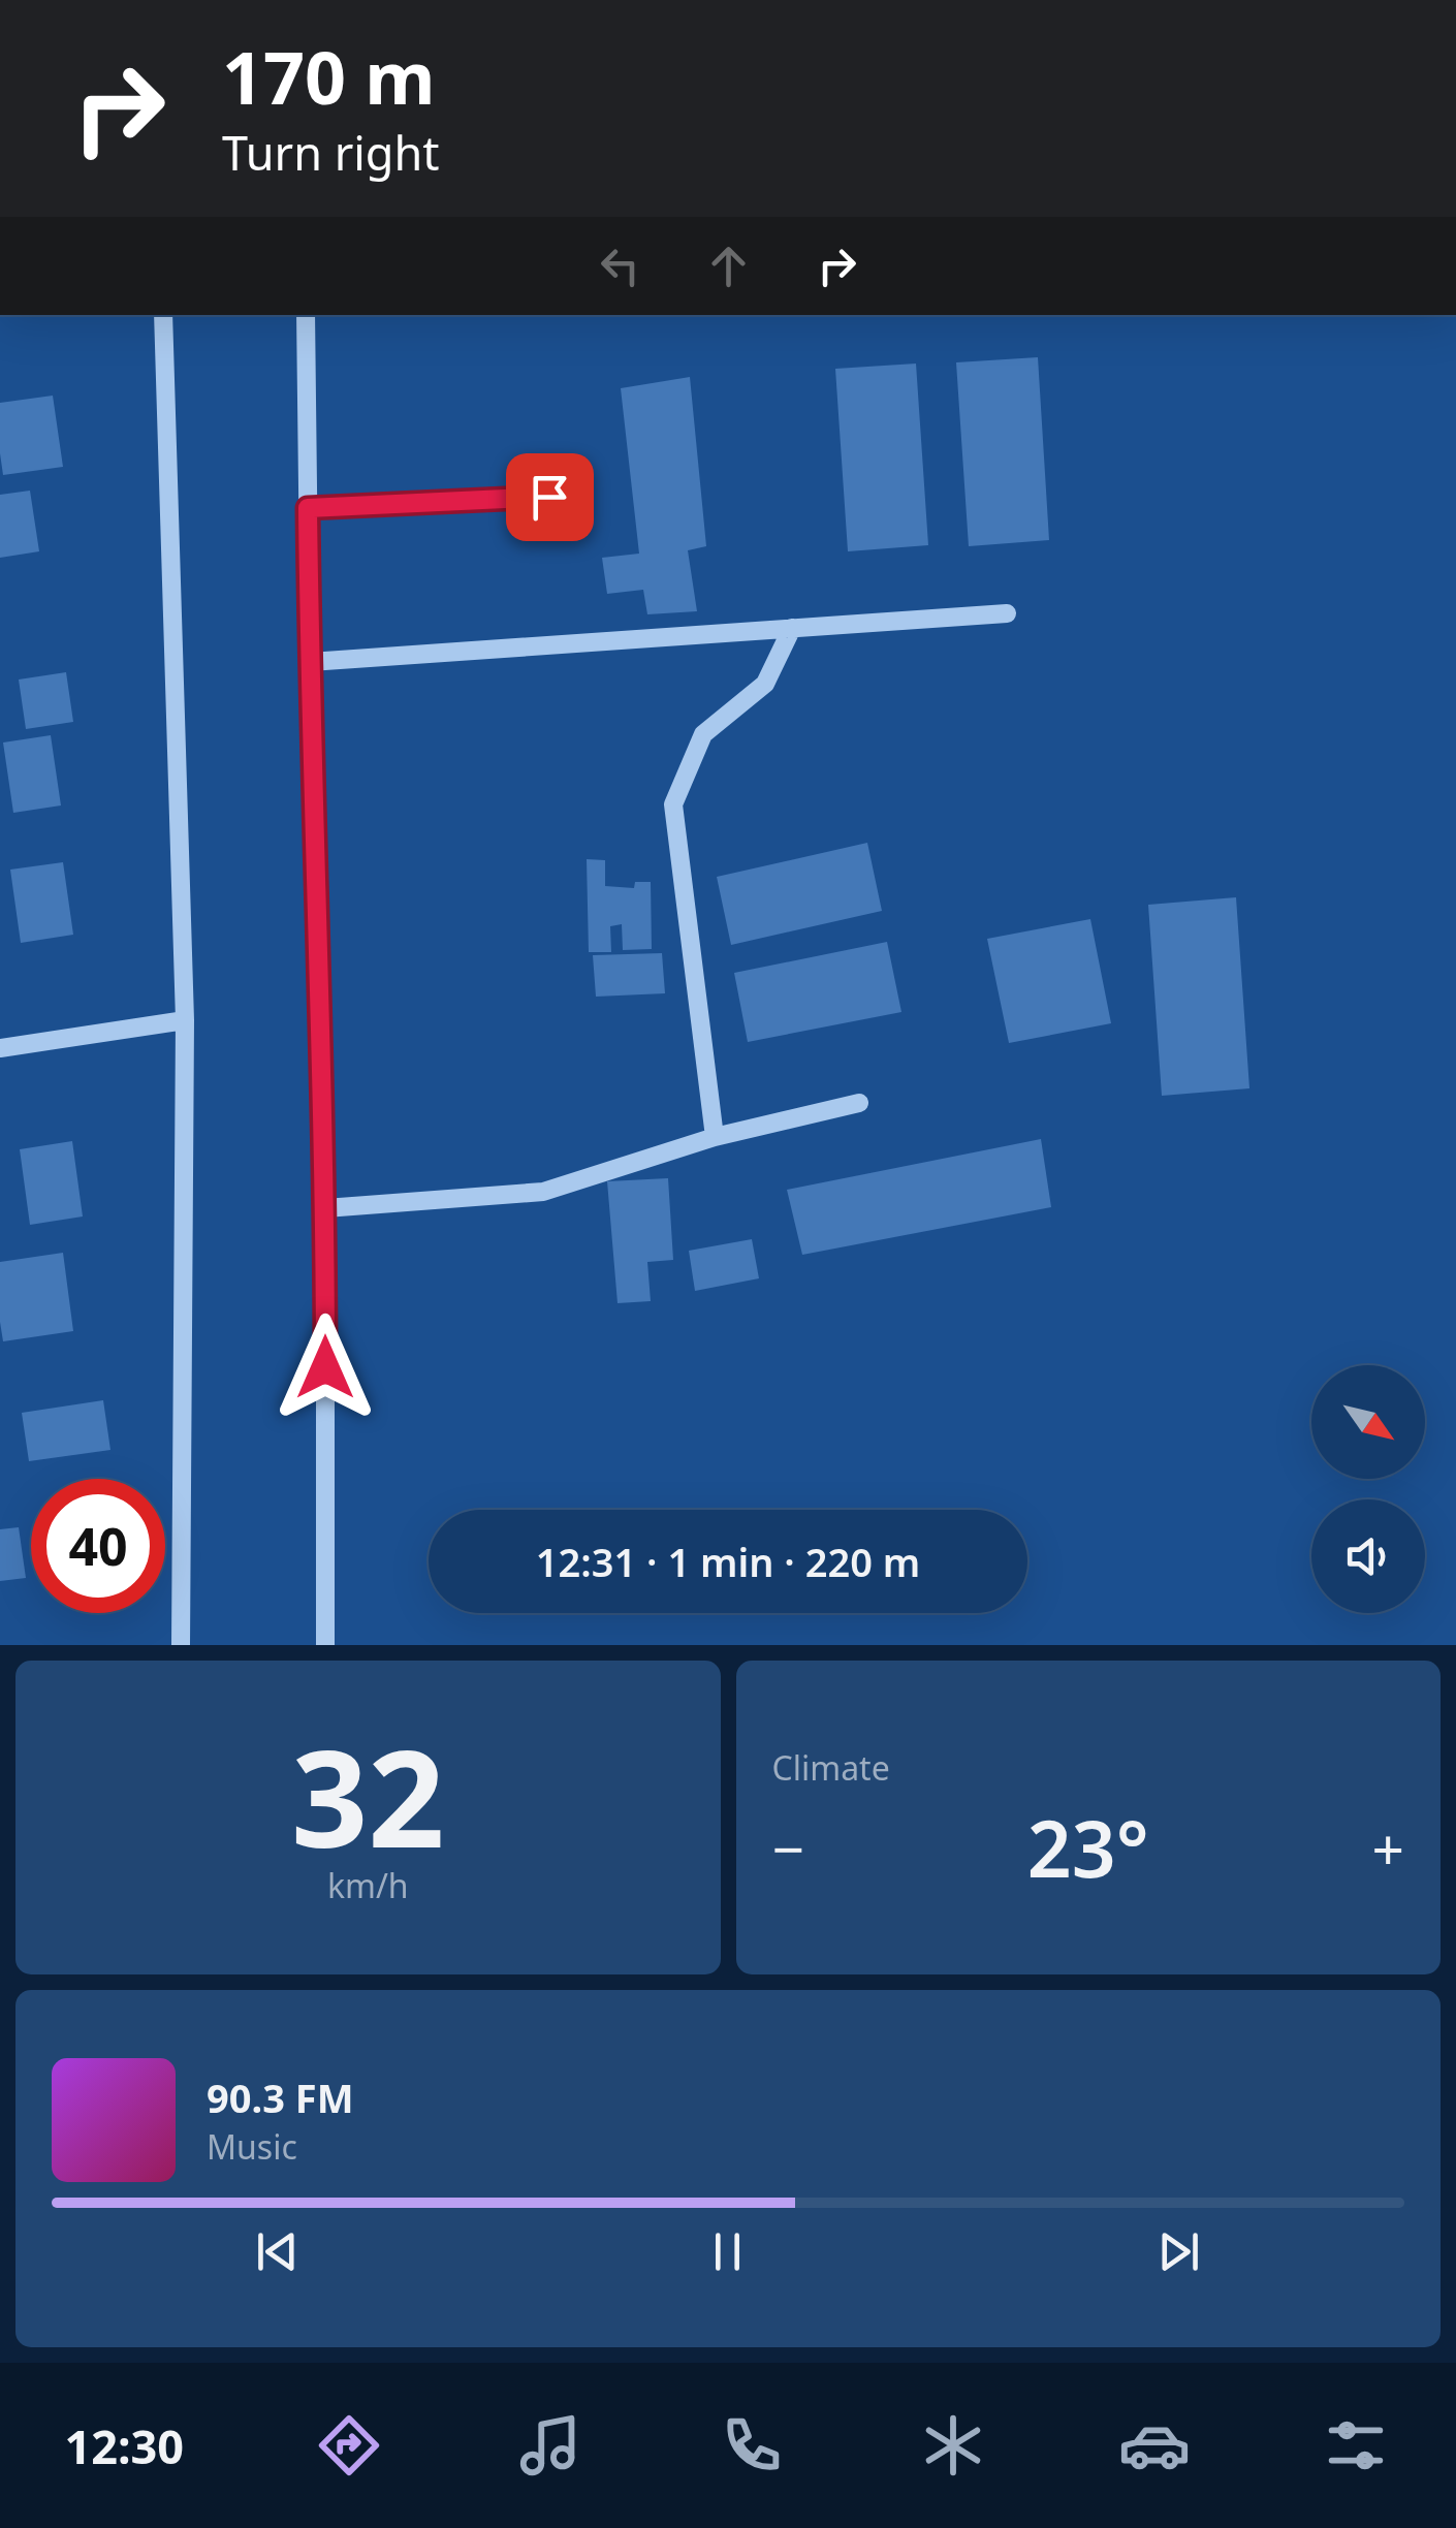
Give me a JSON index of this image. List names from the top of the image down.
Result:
{
  "north": "bottom right",
  "page": {
    "turn": ["170 m", "Turn right"],
    "limit": "40",
    "trip": "12:31 · 1 min · 220 m",
    "tile": [
      ["32", "km/h"],
      "Climate"
    ],
    "heat": ["−", "23°", "+"],
    "song": ["90.3 FM", "Music"],
    "tabs": "12:30"
  }
}
